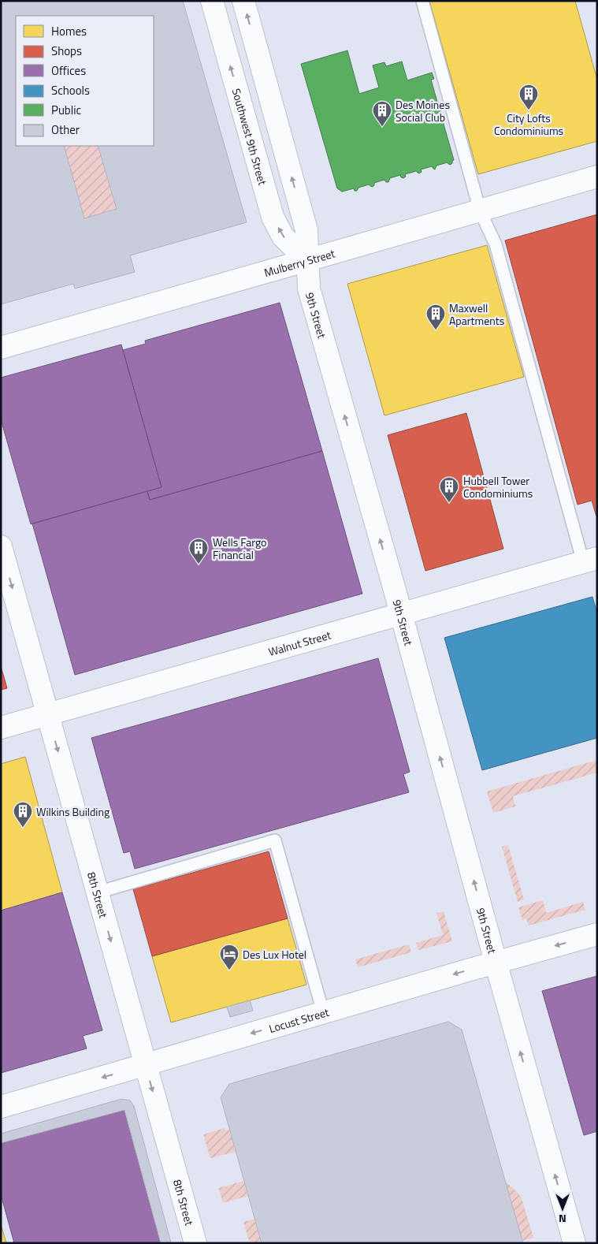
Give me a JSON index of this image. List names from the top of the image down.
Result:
{
  "streets": {
    "main road": [
      "Southwest 9th Street",
      "Mulberry Street",
      "9th Street",
      "Walnut Street",
      "8th Street",
      "Locust Street"
    ]
  },
  "crossings": [
    ["Southwest 9th Street", "Mulberry Street"],
    ["Southwest 9th Street", "9th Street"],
    ["Mulberry Street", "9th Street"],
    ["9th Street", "Walnut Street"],
    ["9th Street", "Locust Street"],
    ["Walnut Street", "8th Street"],
    ["8th Street", "Locust Street"]
  ],
  "one_way": [
    "Southwest 9th Street",
    "9th Street",
    "8th Street",
    "Locust Street"
  ],
  "places": {
    "building": [
      "City Lofts Condominiums",
      "Des Moines Social Club",
      "Maxwell Apartments",
      "Hubbell Tower Condominiums",
      "Wells Fargo Financial",
      "Wilkins Building"
    ],
    "hotel": ["Des Lux Hotel"]
  },
  "legend": [
    "Homes",
    "Shops",
    "Offices",
    "Schools",
    "Public",
    "Other"
  ],
  "north": "bottom"
}
